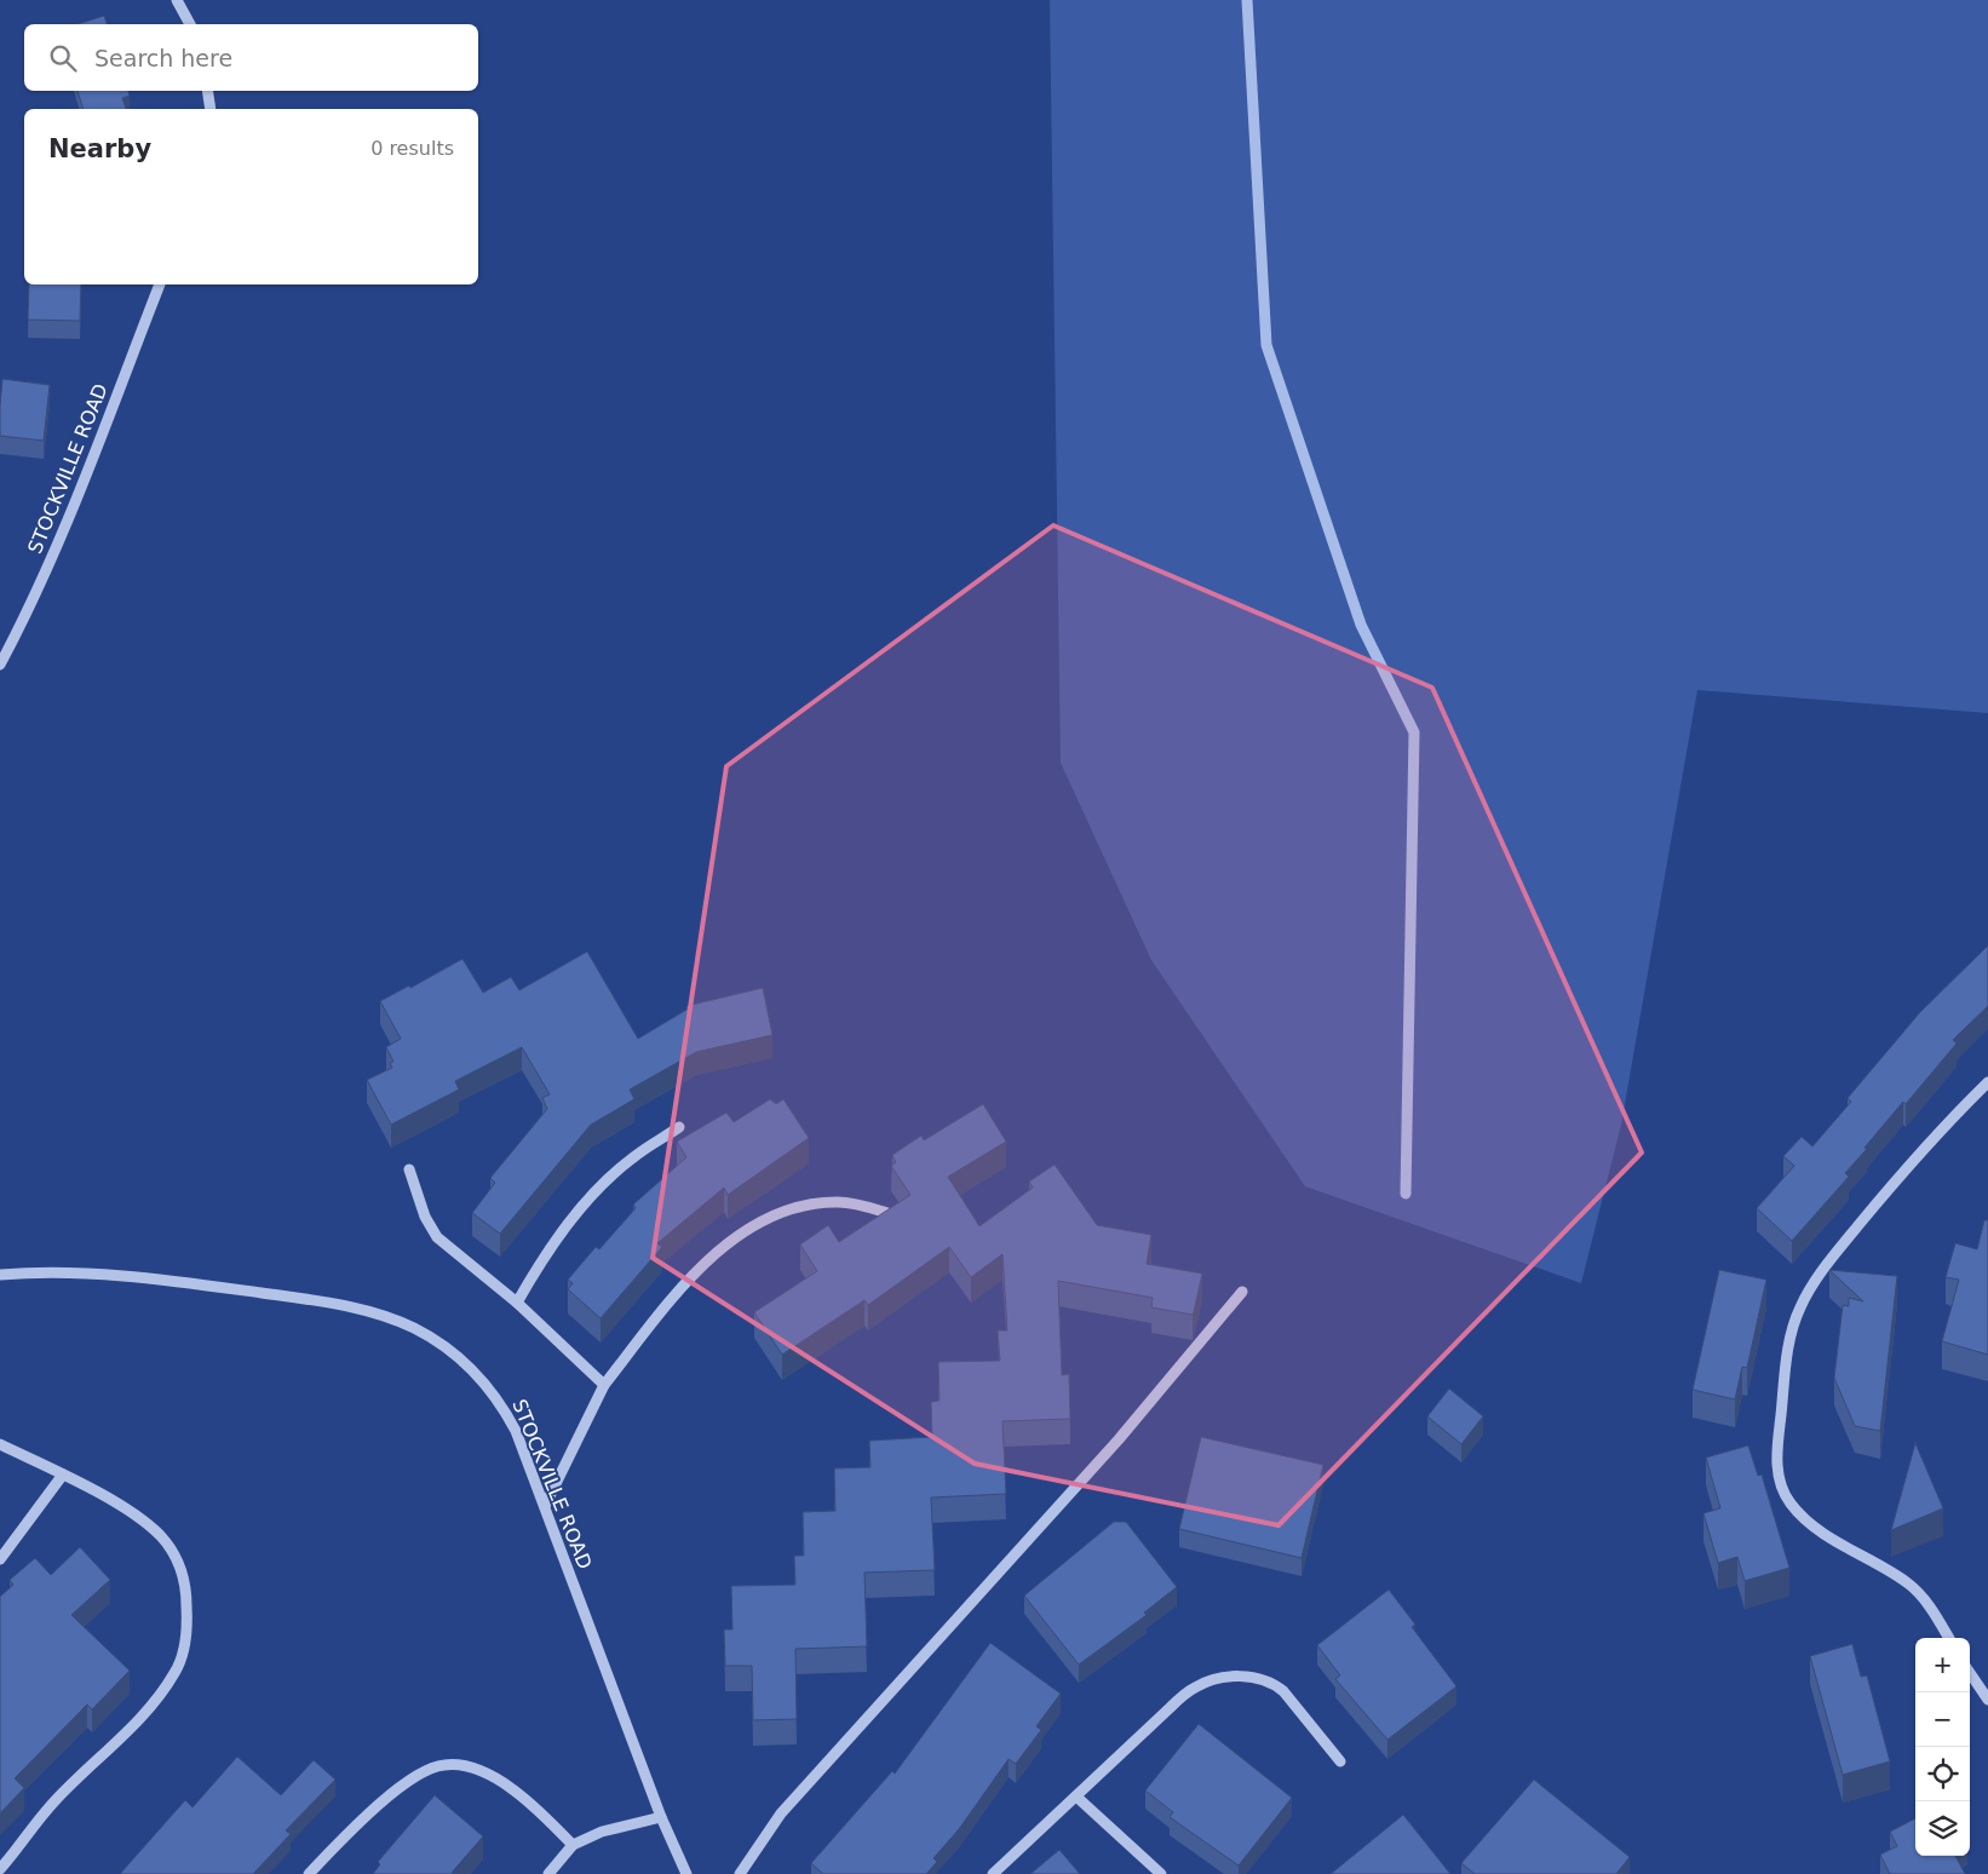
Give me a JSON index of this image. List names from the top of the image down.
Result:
{
  "streets": {
    "street": ["STOCKVILLE ROAD"]
  },
  "page": {
    "search": "Search here",
    "heading": ["Nearby", "0 results"],
    "map_buttons": ["+", "−"]
  }
}
